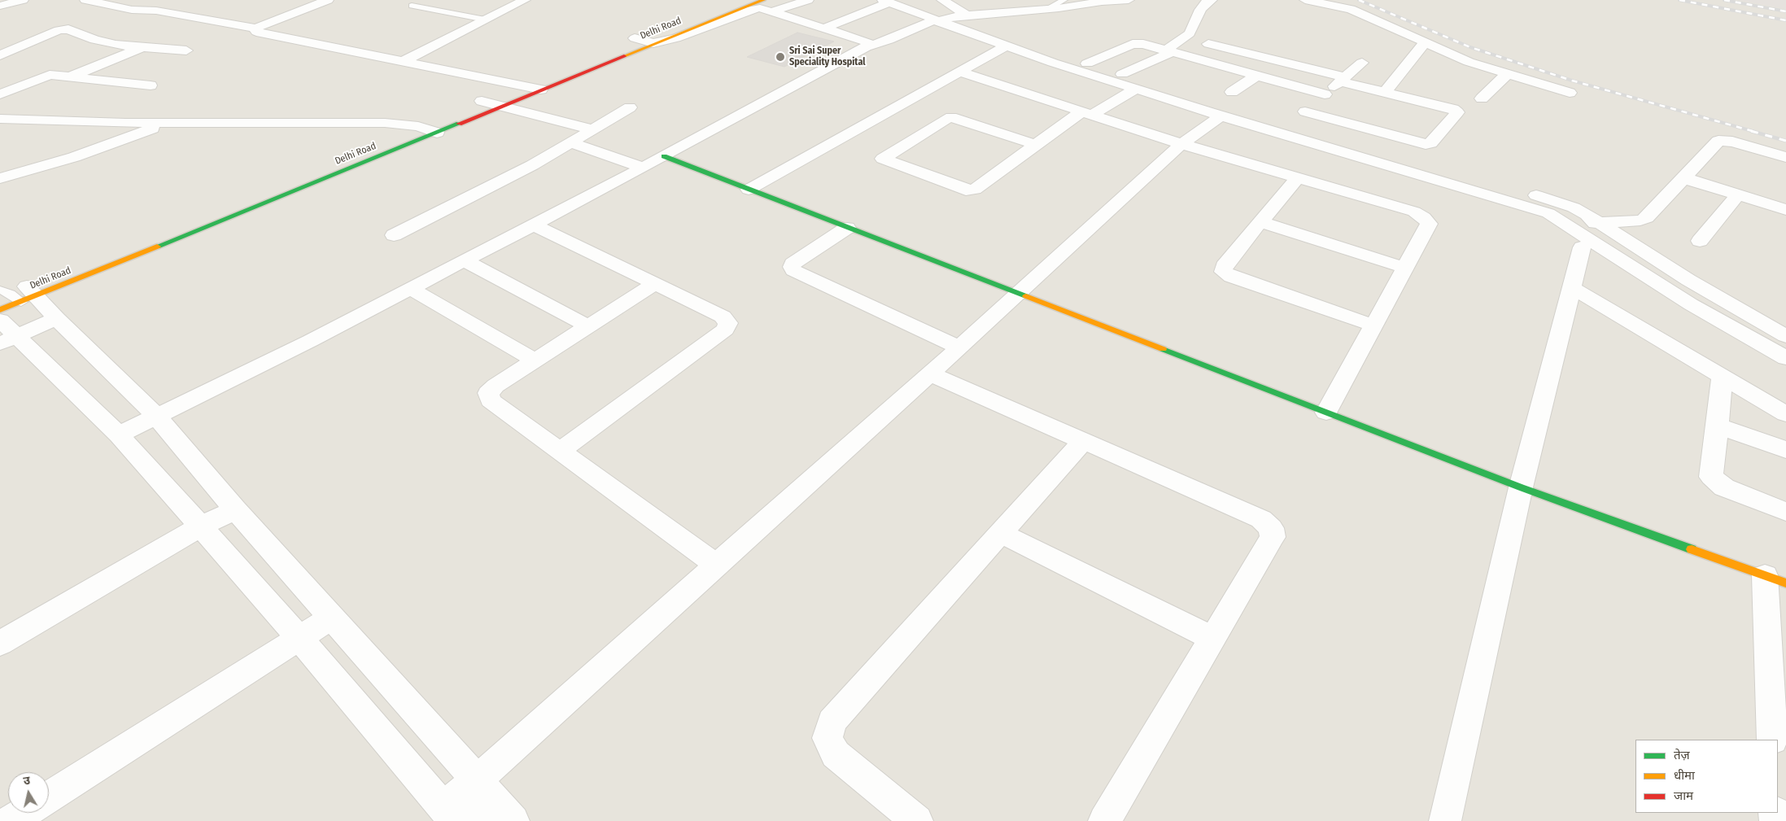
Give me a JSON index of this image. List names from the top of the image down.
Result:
{
  "streets": {
    "main road": ["Delhi Road"]
  },
  "places": ["Sri Sai Super Speciality Hospital"],
  "legend": ["तेज़", "धीमा", "जाम"],
  "north": "top"
}
